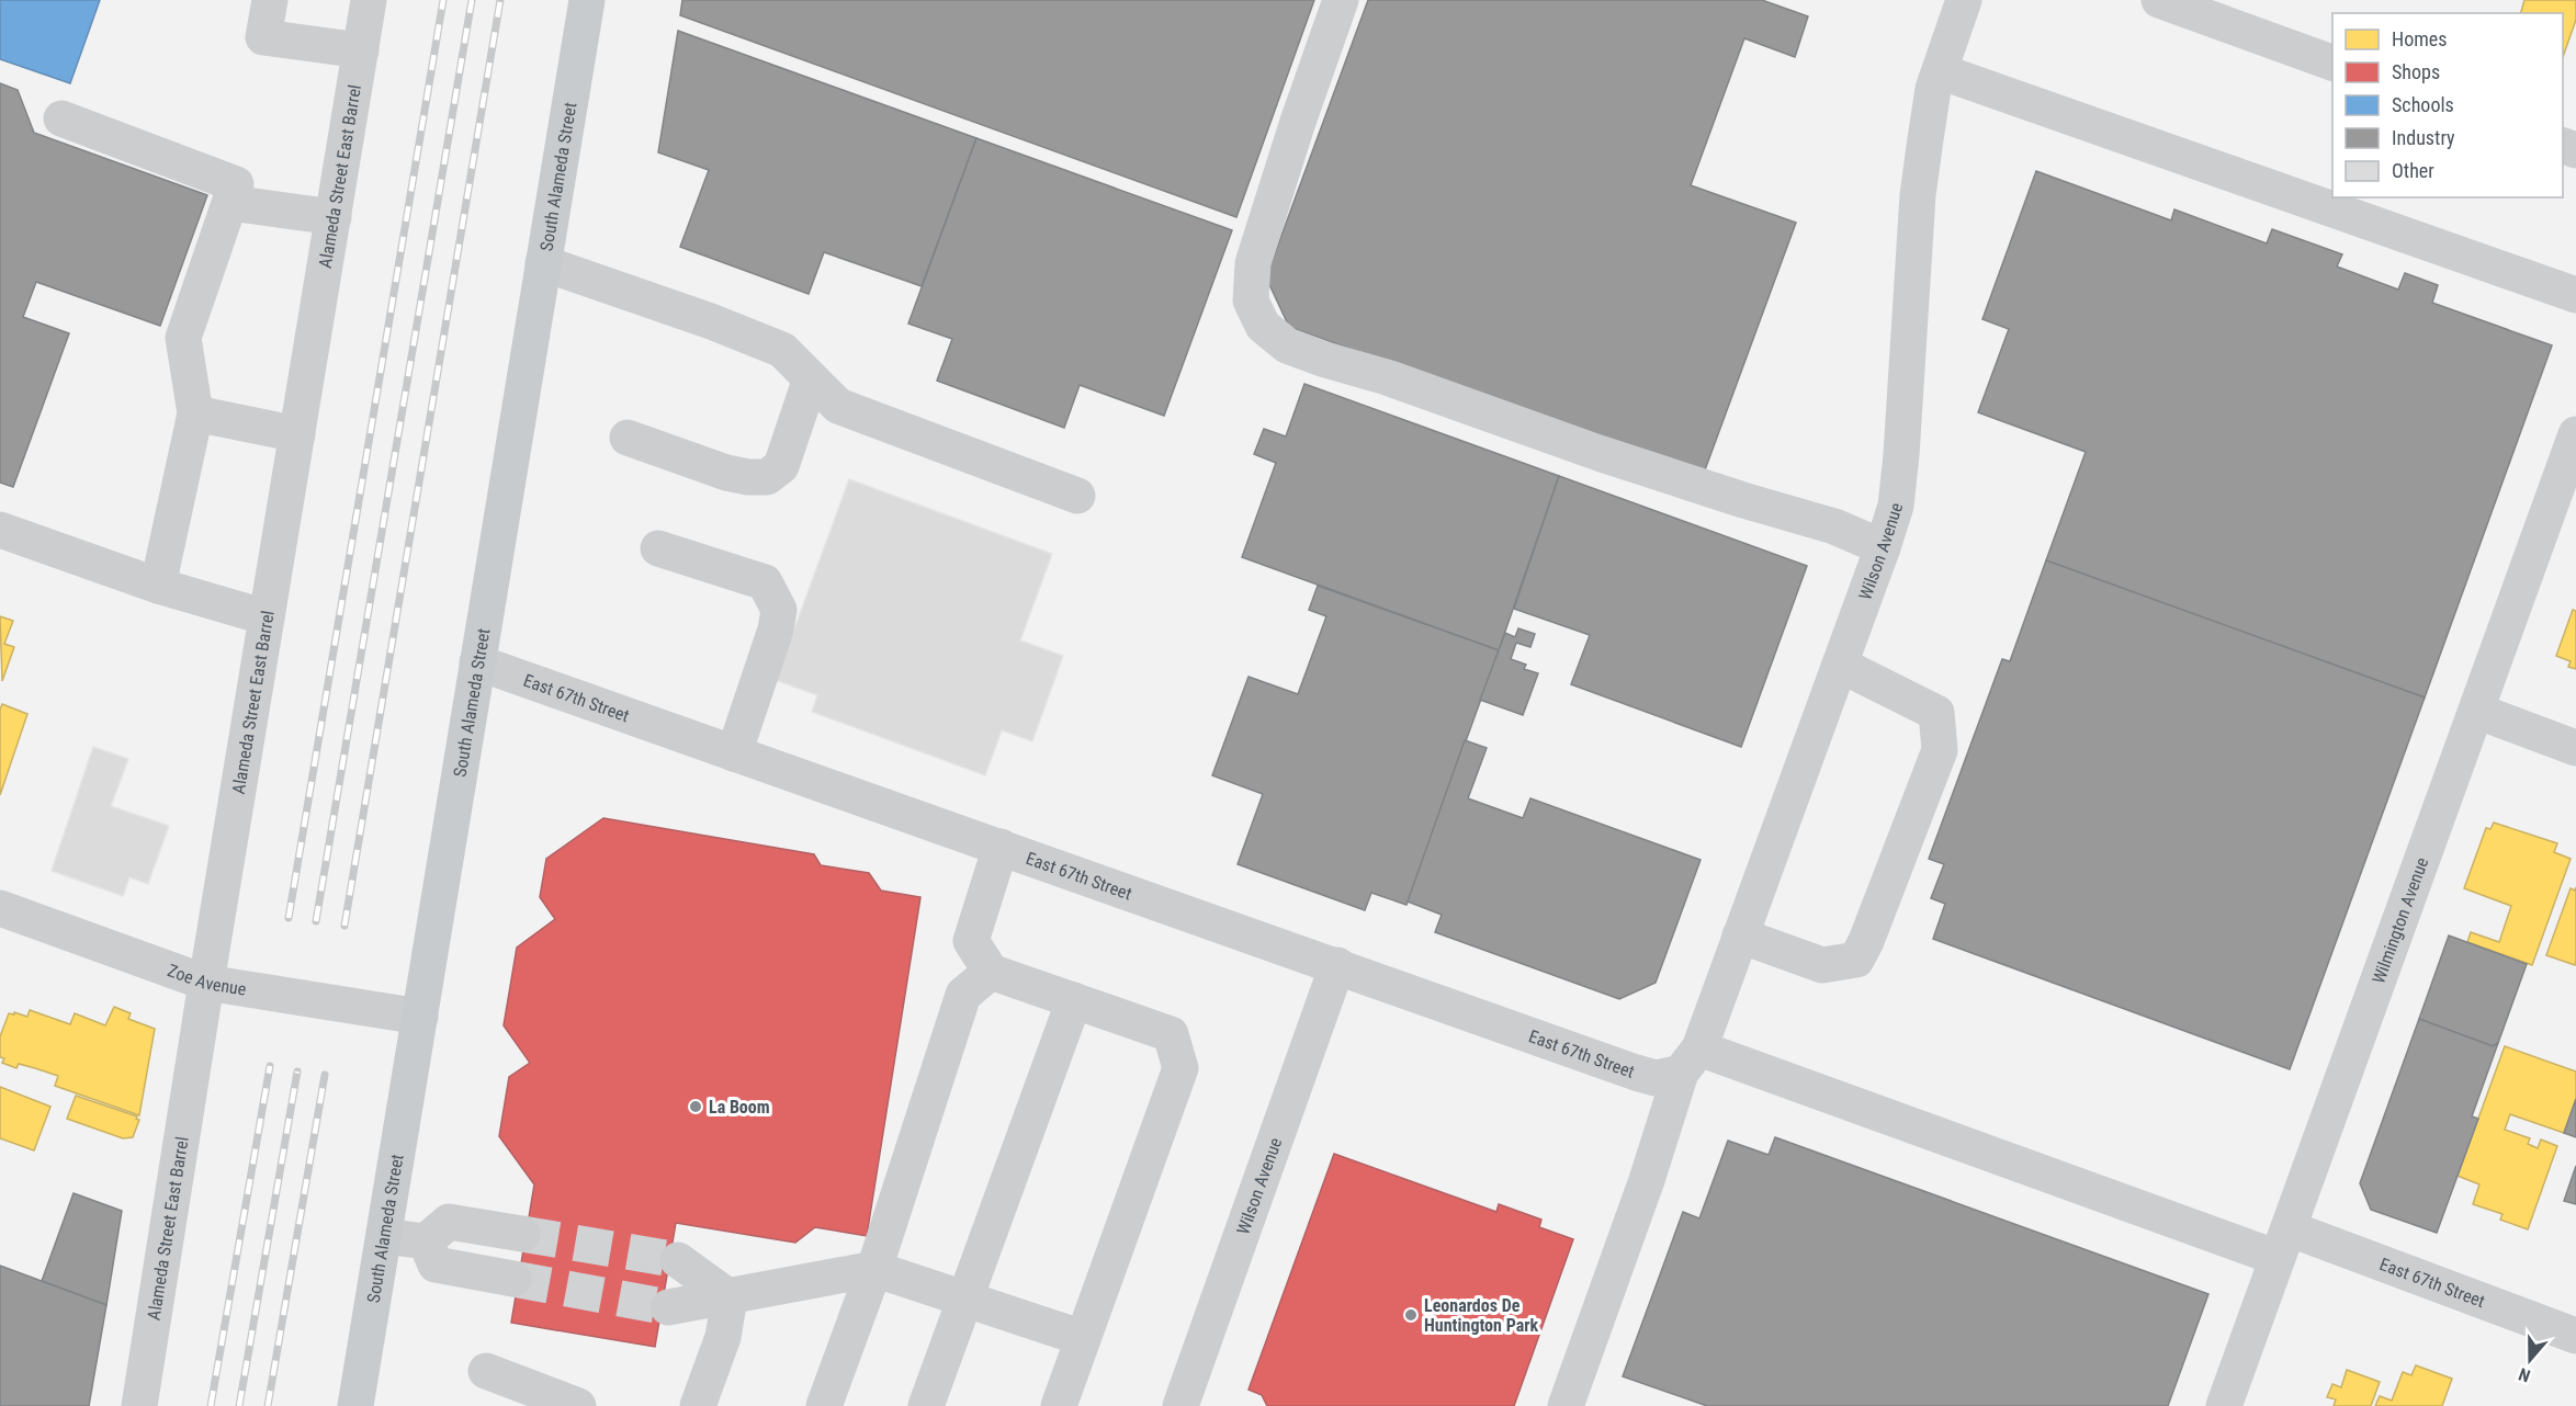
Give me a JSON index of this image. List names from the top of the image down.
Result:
{
  "streets": {
    "main road": ["South Alameda Street"],
    "street": [
      "Alameda Street East Barrel",
      "Wilson Avenue",
      "East 67th Street",
      "Wilmington Avenue",
      "Zoe Avenue"
    ]
  },
  "crossings": [
    ["Alameda Street East Barrel", "Zoe Avenue"],
    ["South Alameda Street", "East 67th Street"],
    ["South Alameda Street", "Zoe Avenue"],
    ["Wilson Avenue", "East 67th Street"],
    ["East 67th Street", "Wilmington Avenue"]
  ],
  "places": ["La Boom", "Leonardos De Huntington Park"],
  "legend": [
    "Homes",
    "Shops",
    "Schools",
    "Industry",
    "Other"
  ],
  "north": "bottom"
}
